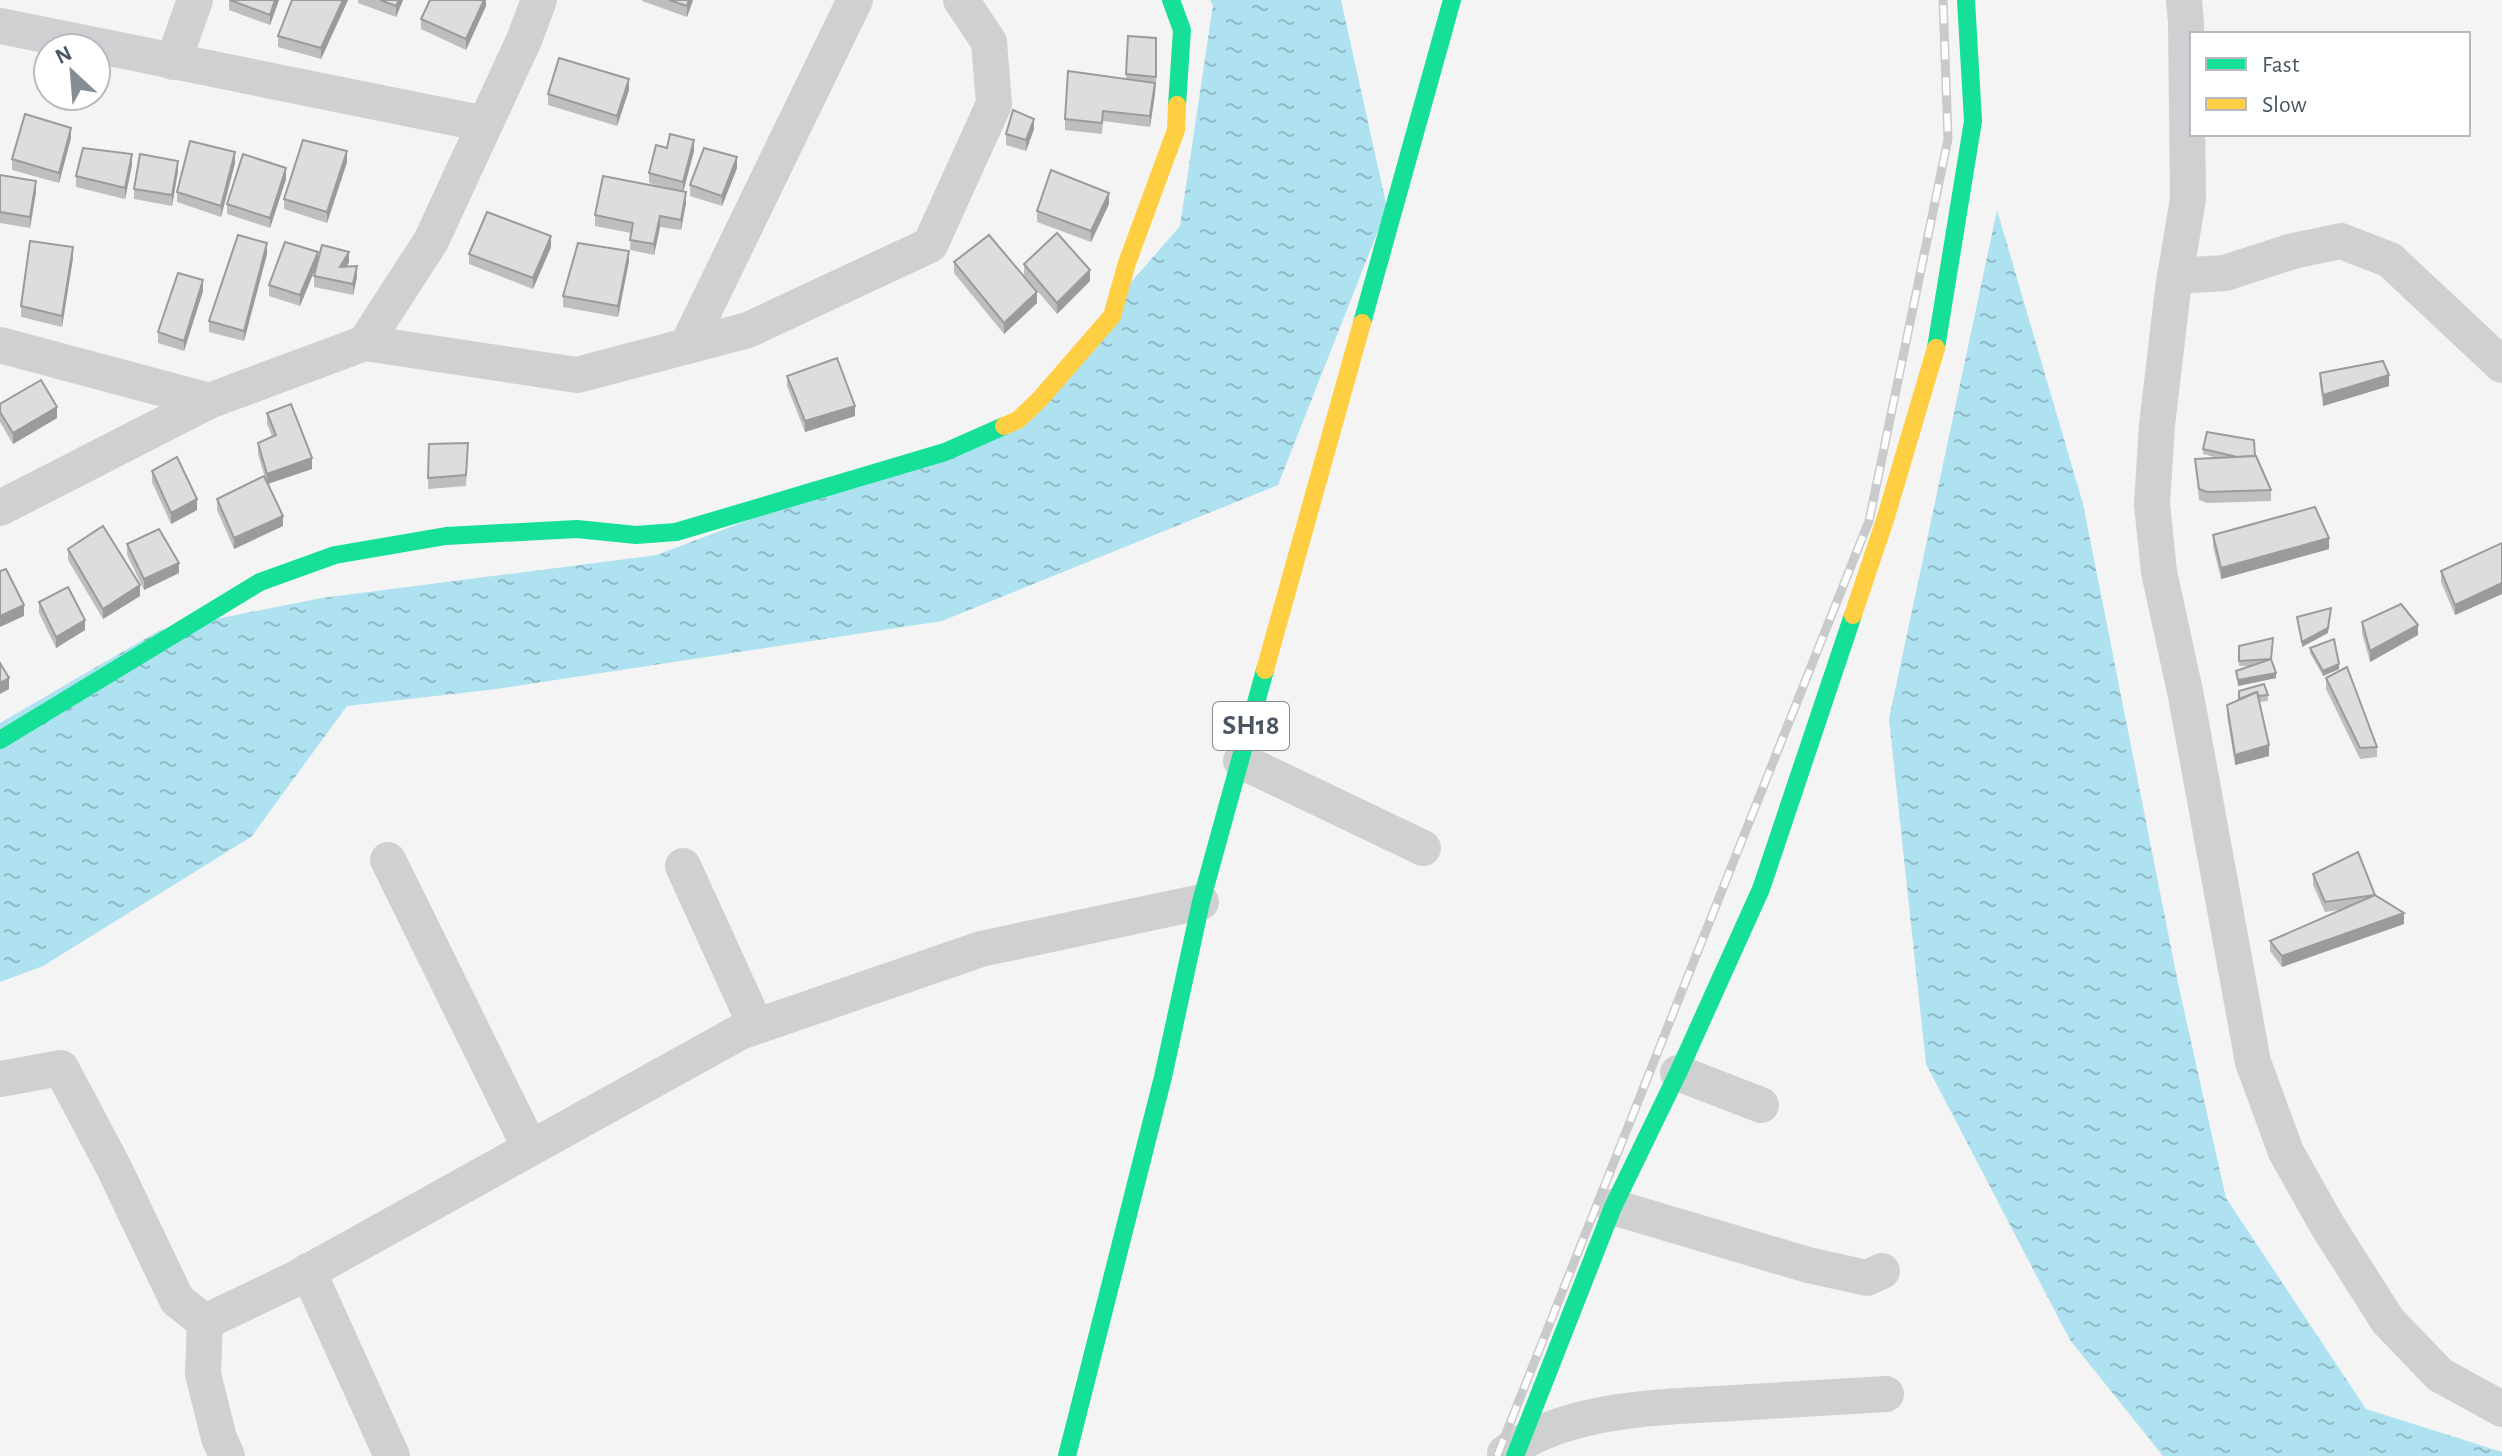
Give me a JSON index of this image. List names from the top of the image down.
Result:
{
  "streets": {
    "street": ["SH18"]
  },
  "legend": ["Fast", "Slow"],
  "north": "top left"
}
